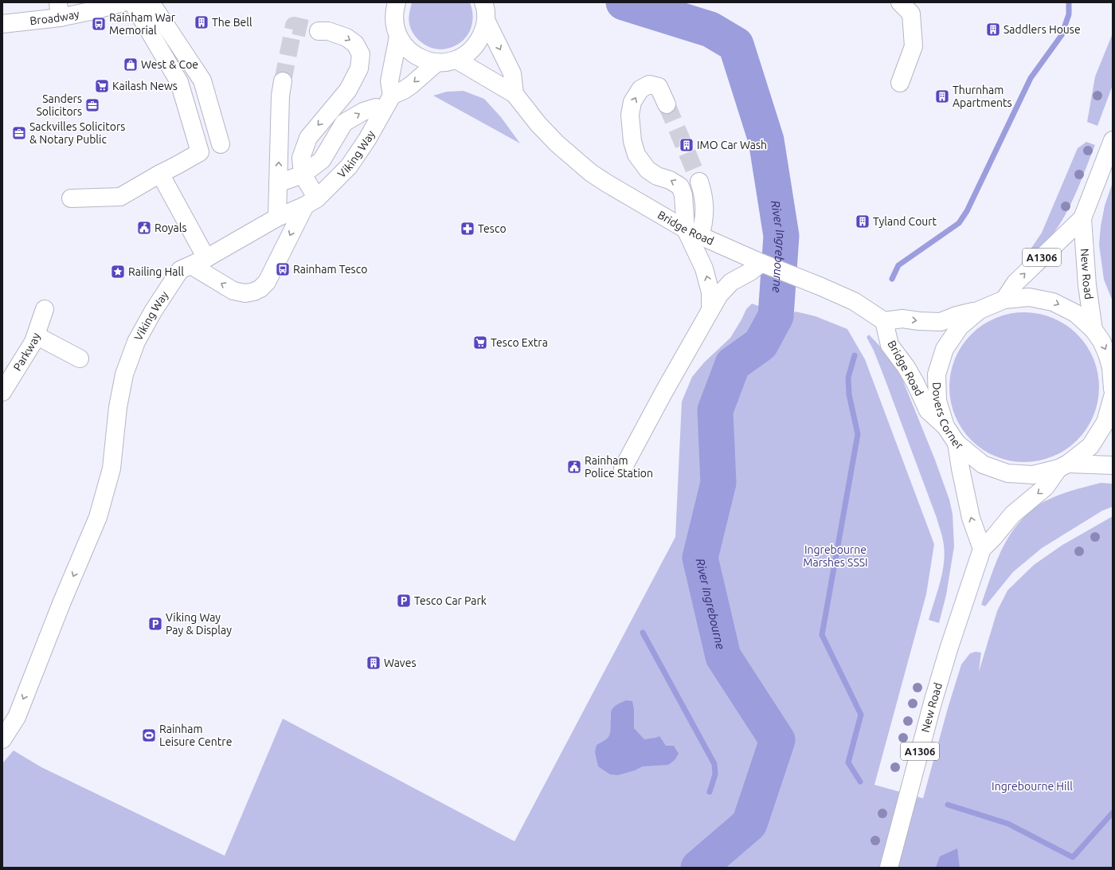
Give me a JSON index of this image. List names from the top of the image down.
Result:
{
  "streets": {
    "main road": [
      "Broadway",
      "Viking Way",
      "Bridge Road",
      "A1306",
      "New Road",
      "Parkway",
      "Dovers Corner"
    ]
  },
  "crossings": [
    ["Bridge Road", "Dovers Corner"],
    ["New Road", "Dovers Corner"]
  ],
  "one_way": ["Viking Way"],
  "water": ["River Ingrebourne"],
  "parks": ["Ingrebourne Marshes SSSI", "Ingrebourne Hill"],
  "places": {
    "building": [
      "The Bell",
      "Saddlers House",
      "Thurnham Apartments",
      "IMO Car Wash",
      "Tyland Court",
      "Waves"
    ],
    "bus stop": ["Rainham War Memorial", "Rainham Tesco"],
    "shop": ["West & Coe"],
    "supermarket": ["Kailash News", "Tesco Extra"],
    "office": ["Sanders Solicitors", "Sackvilles Solicitors & Notary Public"],
    "public building": ["Royals", "Rainham Police Station"],
    "pharmacy": ["Tesco"],
    "place": ["Railing Hall"],
    "parking": ["Tesco Car Park", "Viking Way Pay & Display"],
    "sports": ["Rainham Leisure Centre"]
  }
}
